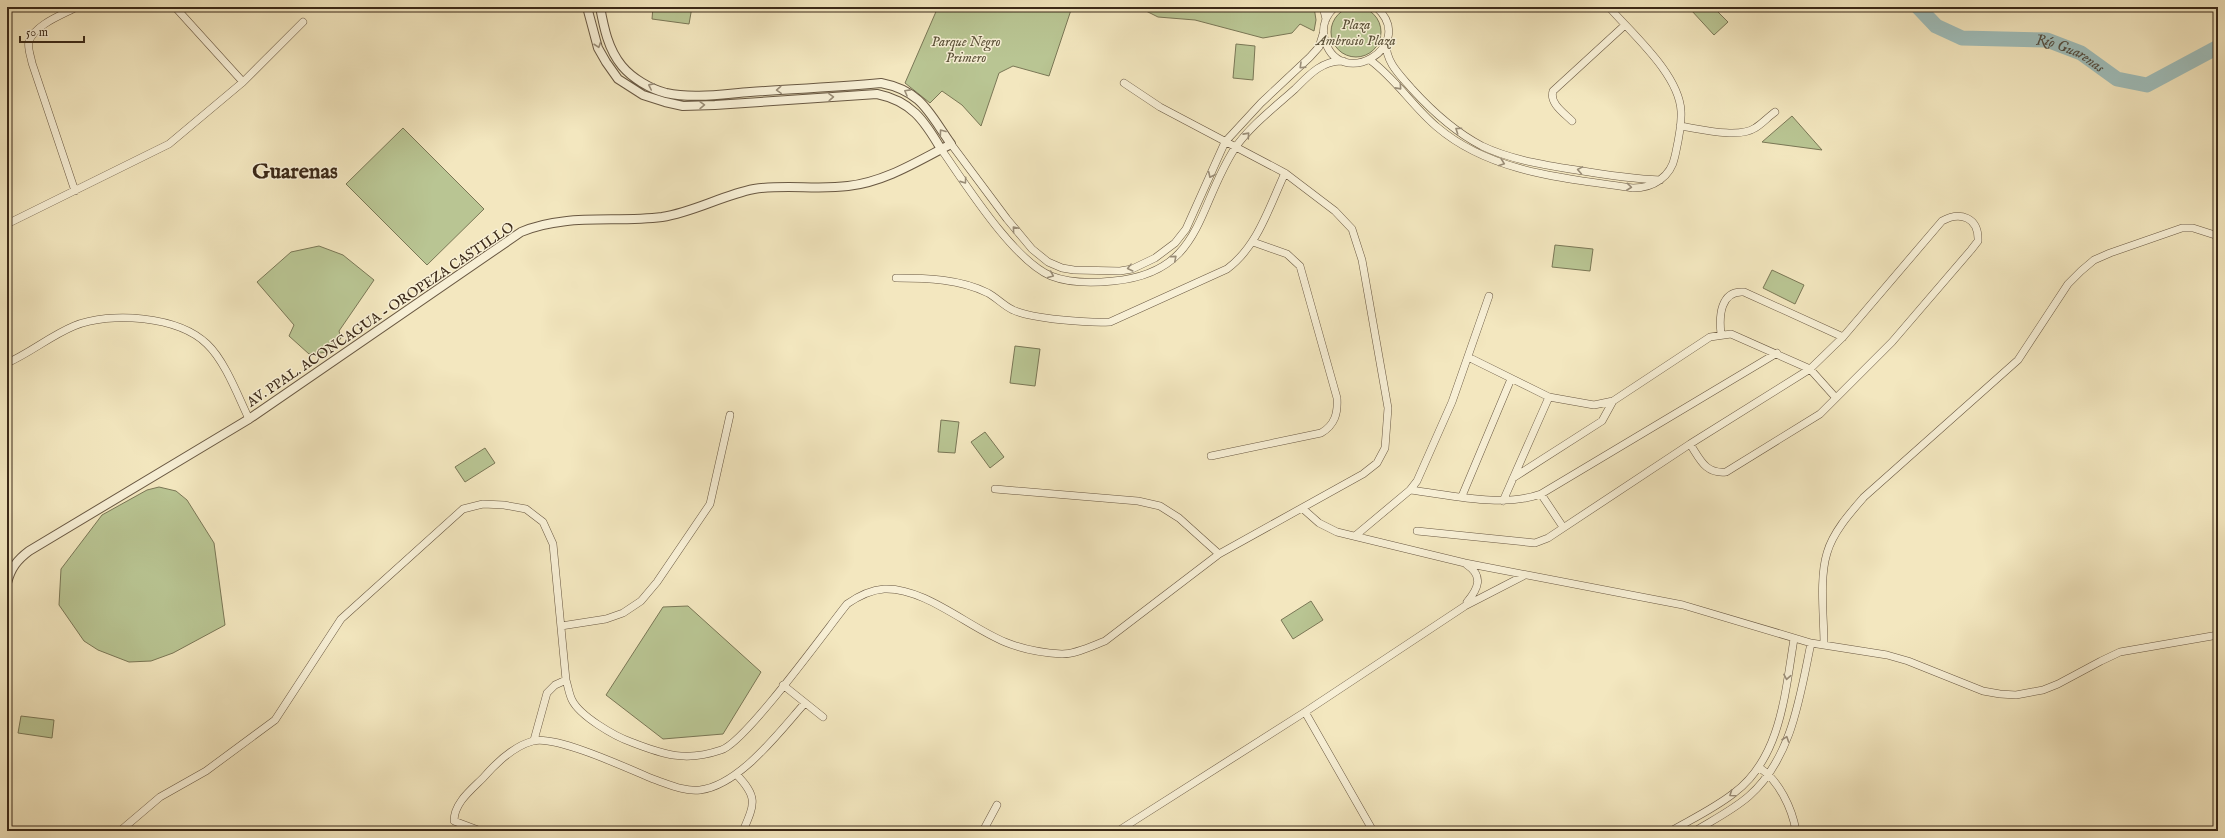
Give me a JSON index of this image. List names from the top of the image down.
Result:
{
  "streets": {
    "street": ["AV. PPAL. ACONCAGUA - OROPEZA CASTILLO"]
  },
  "districts": ["Guarenas"],
  "water": ["Río Guarenas"],
  "parks": ["Plaza Ambrosio Plaza", "Parque Negro Primero"],
  "scale_bar": "50 m"
}
